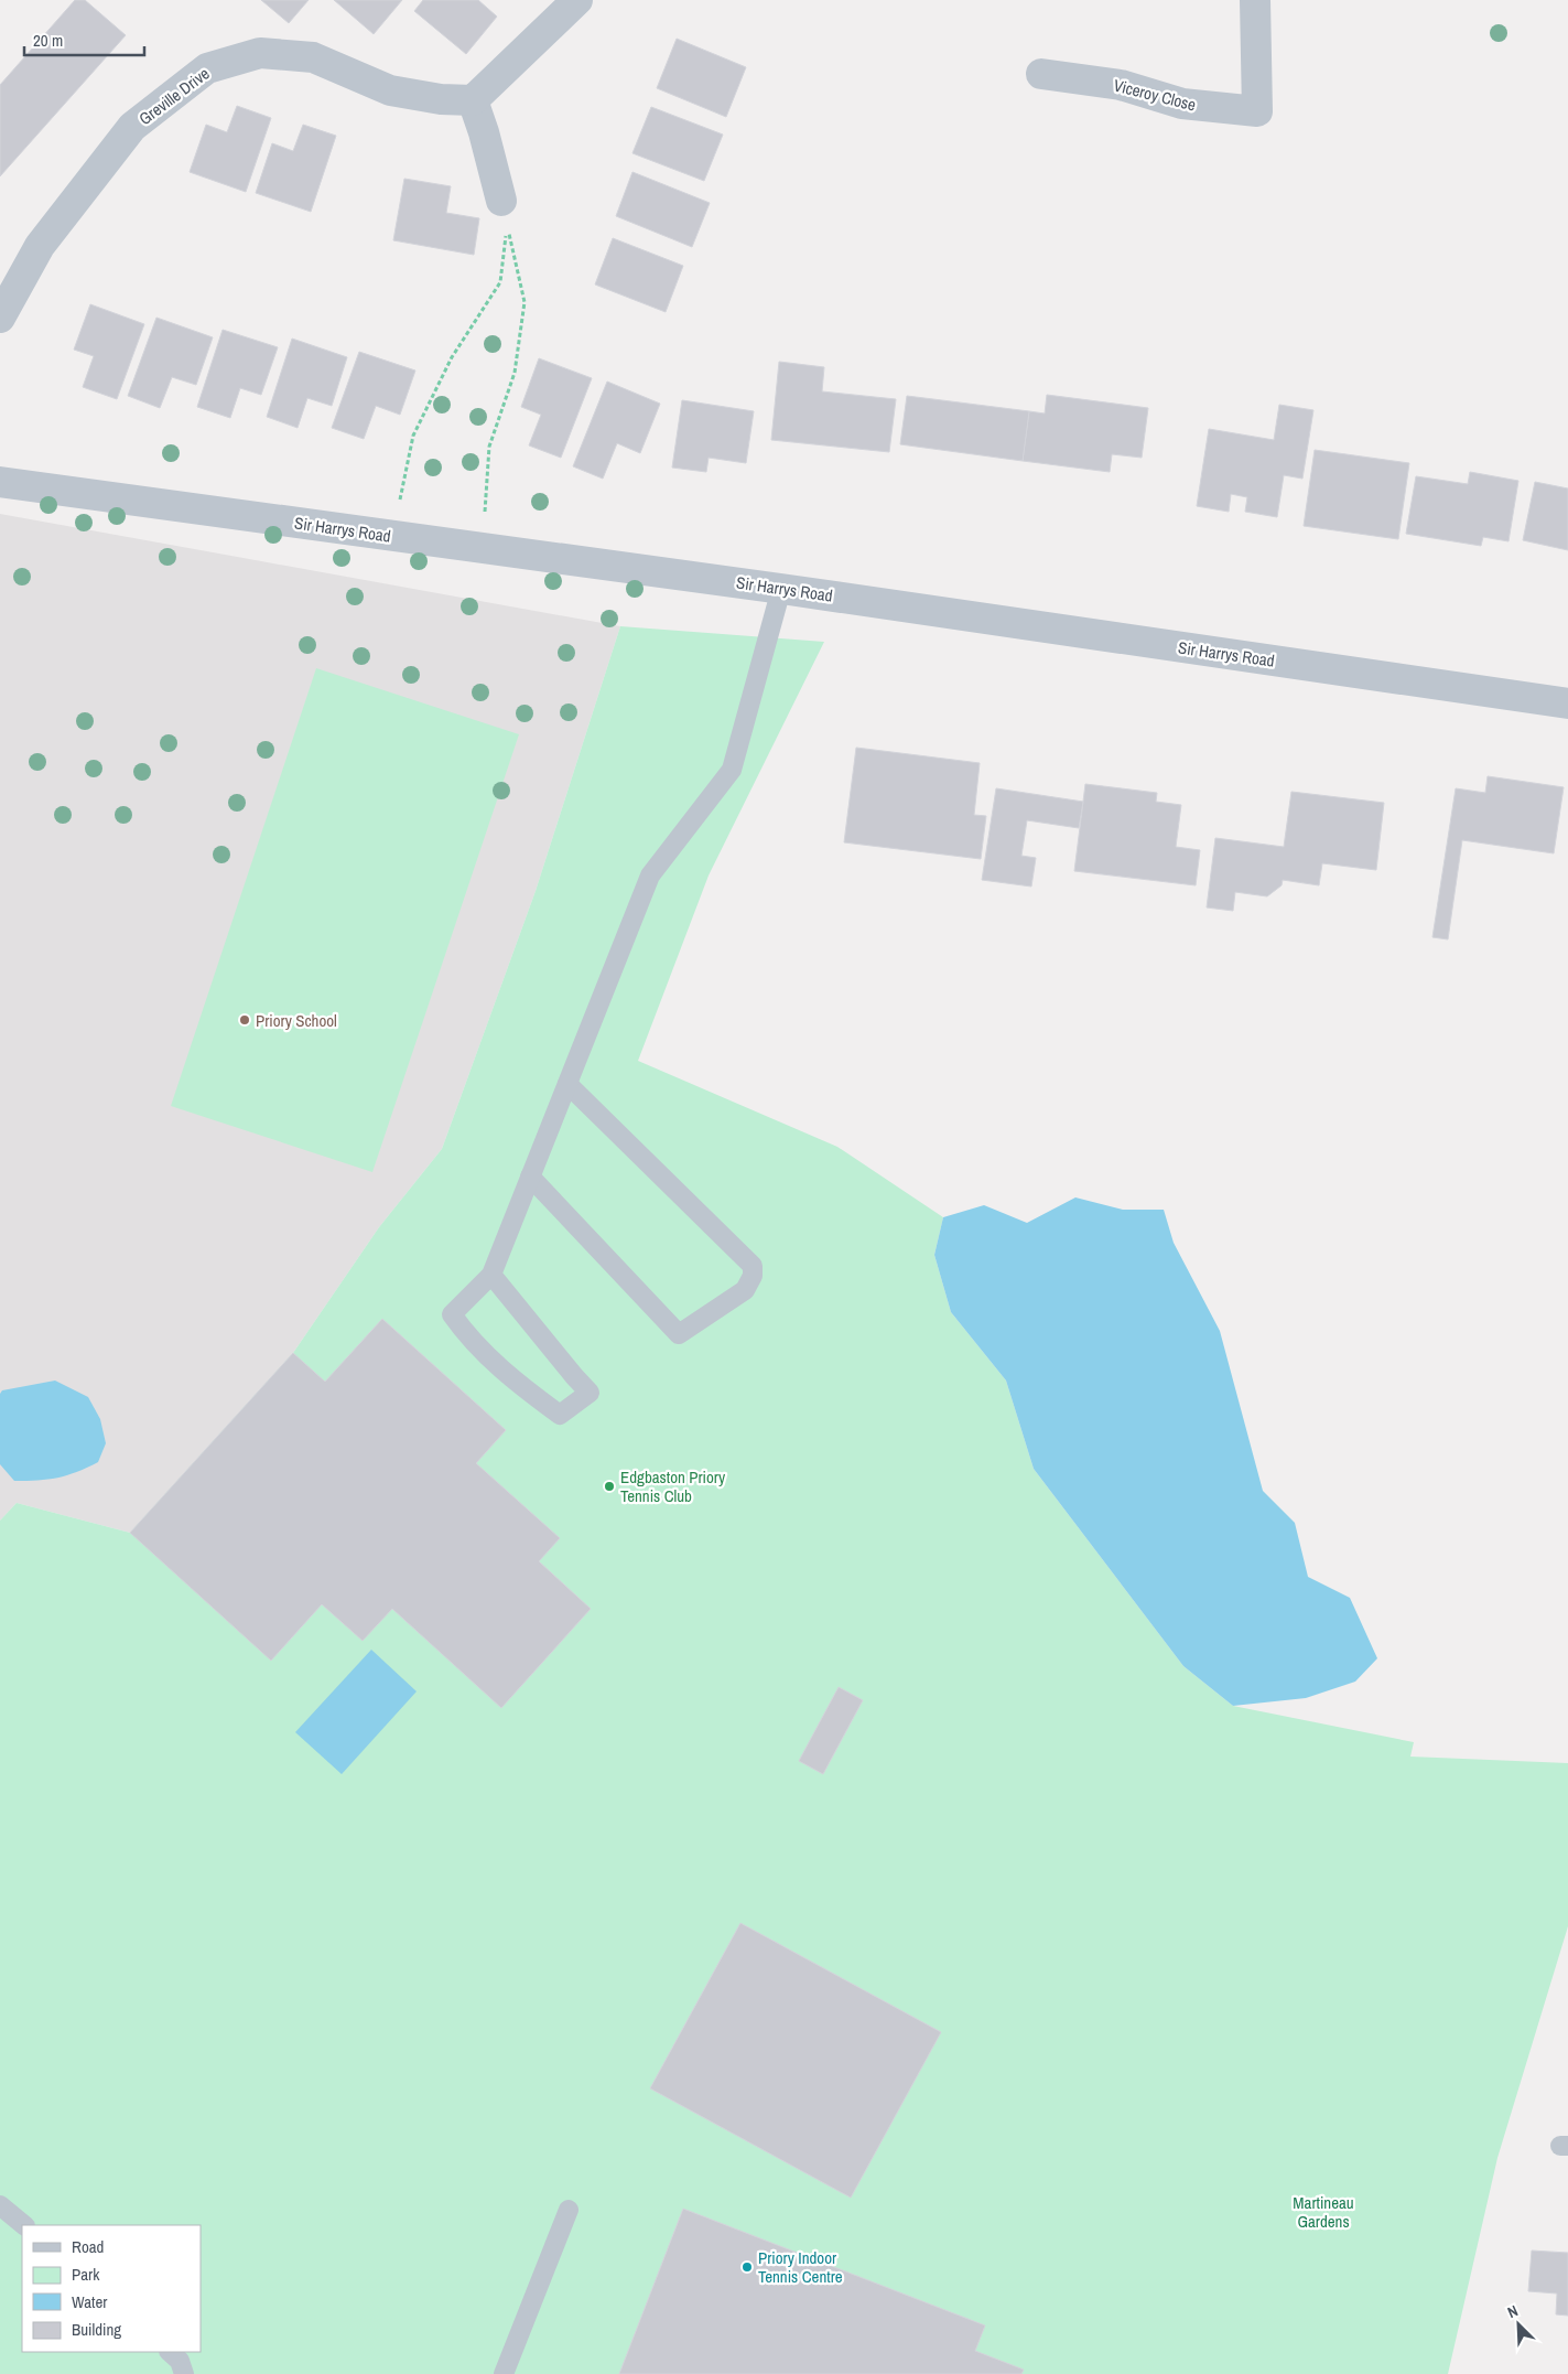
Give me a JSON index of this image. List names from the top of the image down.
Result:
{
  "streets": {
    "street": ["Viceroy Close", "Greville Drive", "Sir Harrys Road"]
  },
  "parks": ["Martineau Gardens"],
  "places": ["Priory School", "Edgbaston Priory Tennis Club", "Priory Indoor Tennis Centre"],
  "legend": [
    "Road",
    "Park",
    "Water",
    "Building"
  ],
  "scale_bar": "20 m",
  "north": "top left"
}
